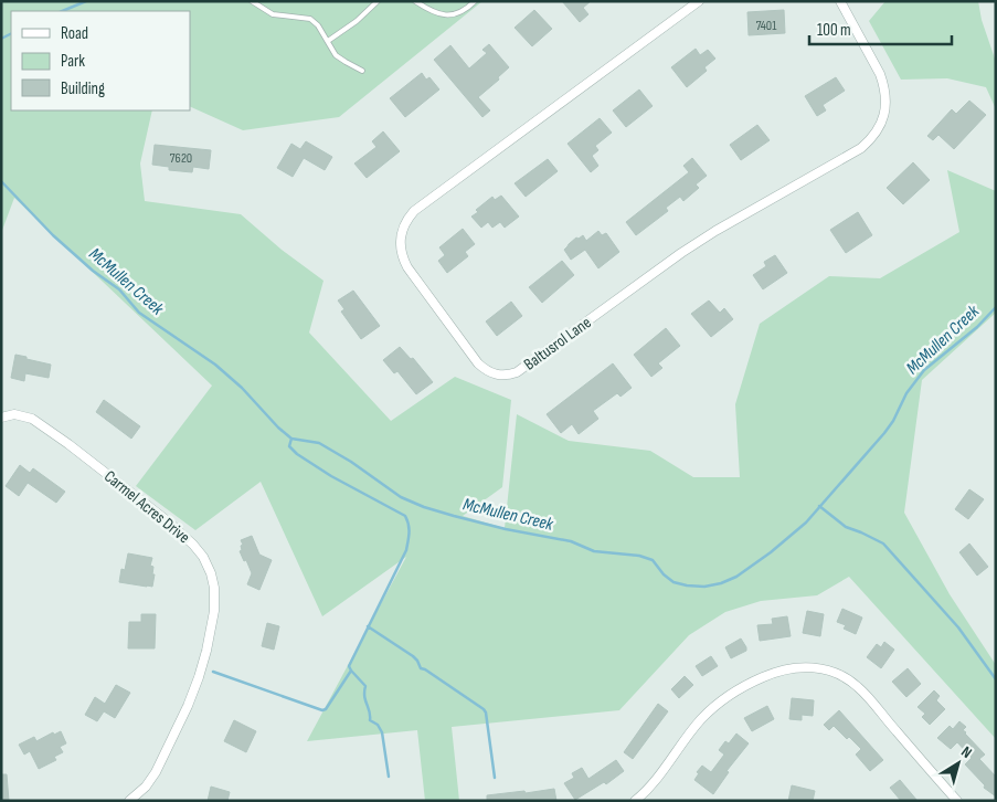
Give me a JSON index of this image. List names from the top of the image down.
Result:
{
  "streets": {
    "street": ["Baltusrol Lane", "Carmel Acres Drive"]
  },
  "water": ["McMullen Creek"],
  "house_numbers": ["7401", "7620"],
  "legend": ["Road", "Park", "Building"],
  "scale_bar": "100 m",
  "north": "top right"
}
